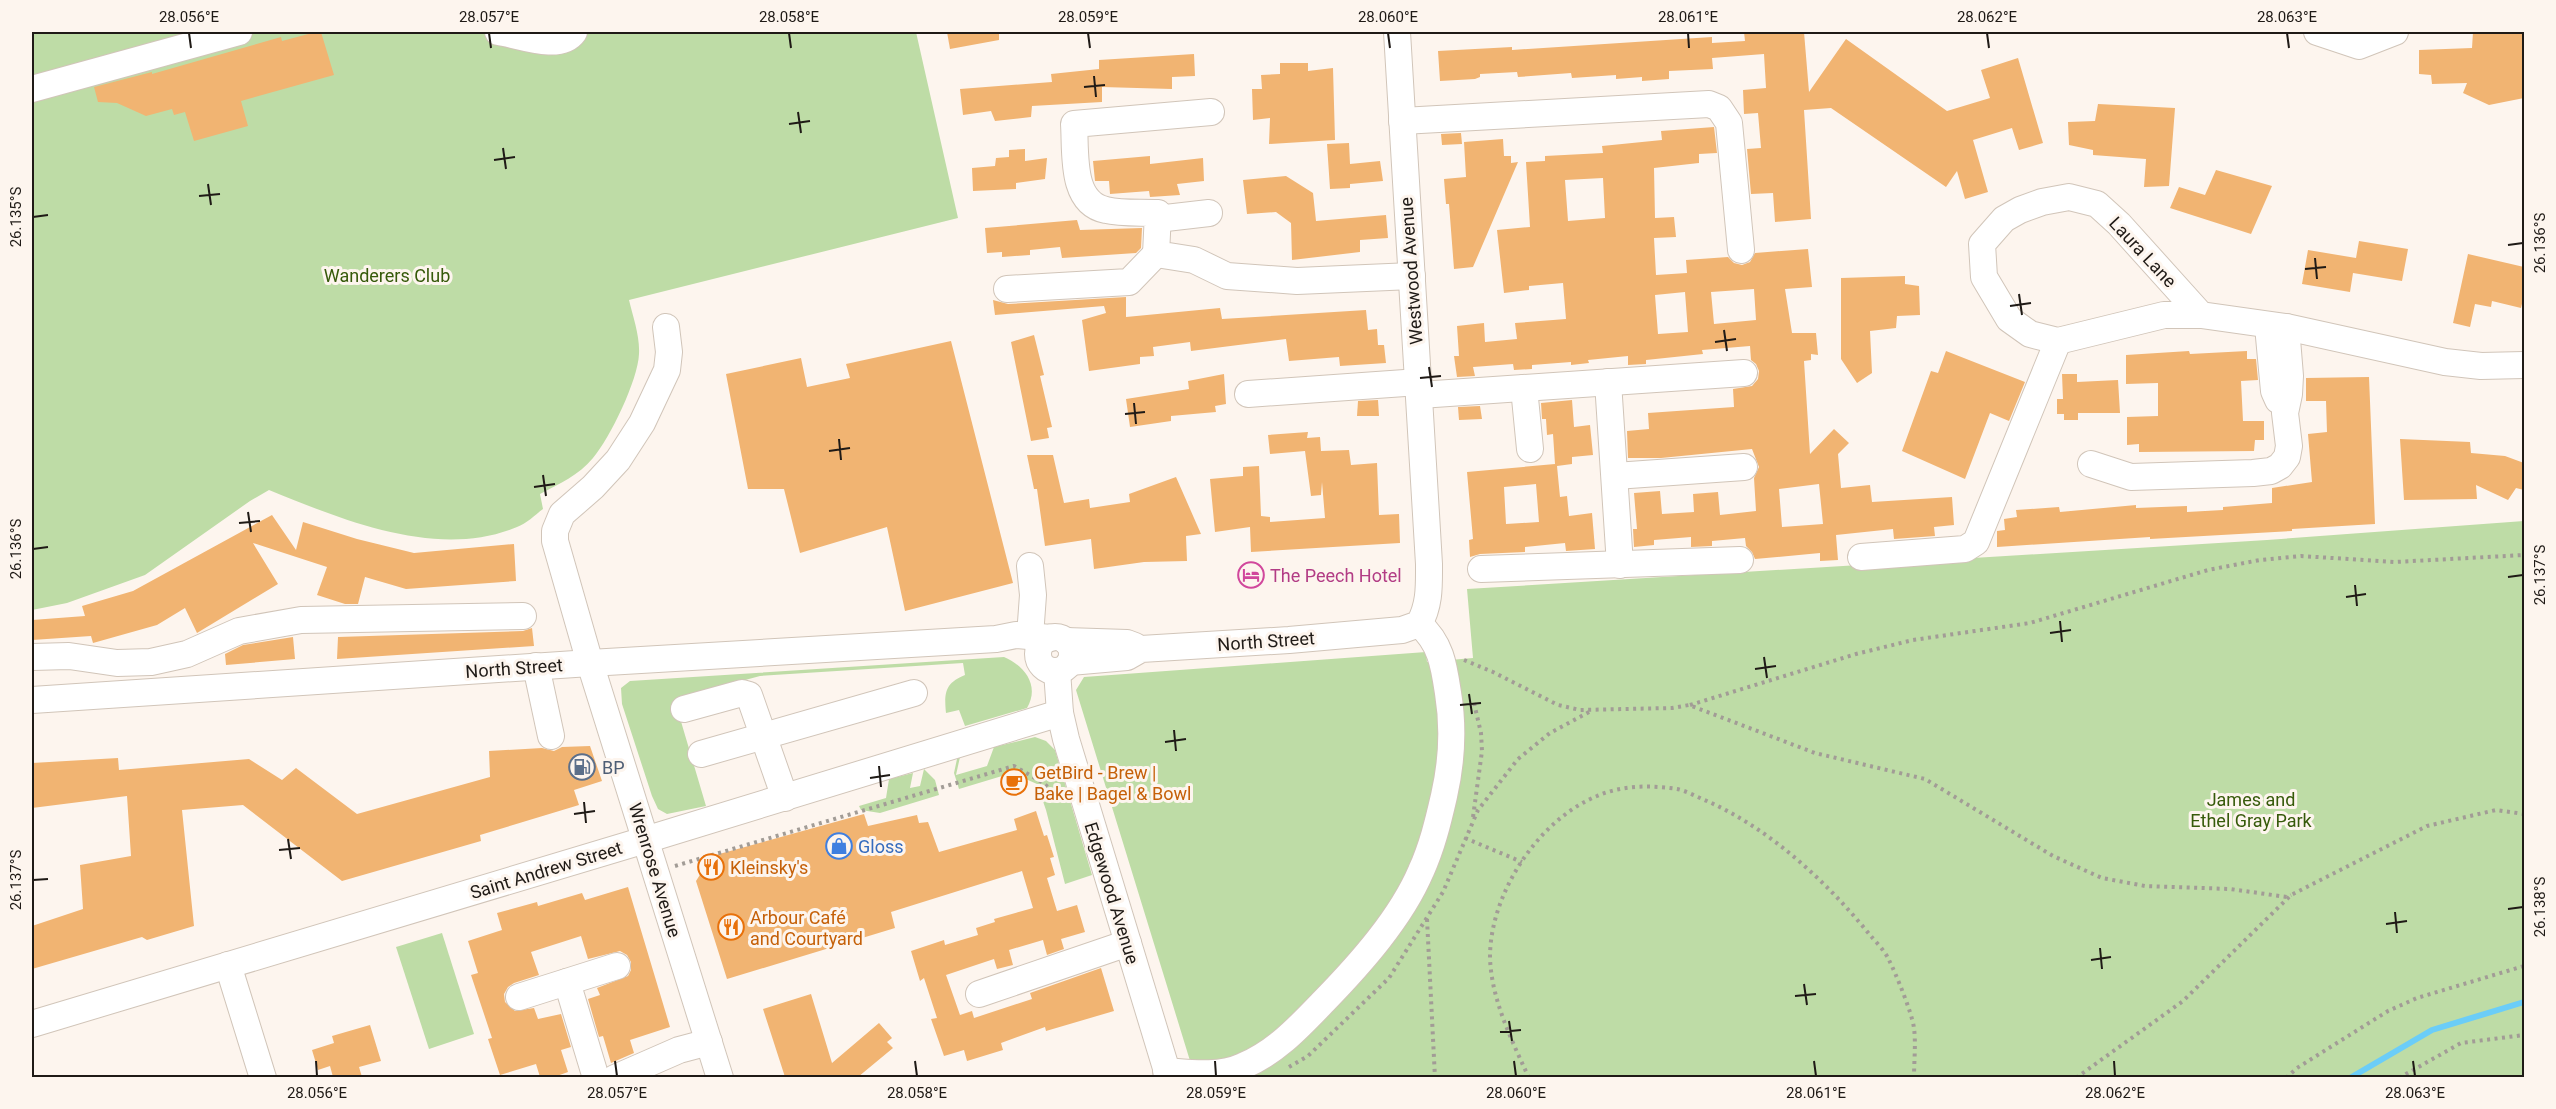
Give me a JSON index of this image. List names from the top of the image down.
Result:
{
  "streets": {
    "street": [
      "Laura Lane",
      "Westwood Avenue",
      "North Street",
      "Saint Andrew Street",
      "Wrenrose Avenue",
      "Edgewood Avenue"
    ]
  },
  "crossings": [
    ["Westwood Avenue", "North Street"],
    ["North Street", "Wrenrose Avenue"],
    ["North Street", "Edgewood Avenue"],
    ["Saint Andrew Street", "Wrenrose Avenue"],
    ["Saint Andrew Street", "Edgewood Avenue"]
  ],
  "parks": ["Wanderers Club", "James and Ethel Gray Park"],
  "places": {
    "hotel": ["The Peech Hotel"],
    "fuel station": ["BP"],
    "cafe": ["GetBird - Brew | Bake | Bagel & Bowl"],
    "shop": ["Gloss"],
    "restaurant": ["Kleinsky's", "Arbour Café and Courtyard"]
  },
  "coordinates": [
    "28.056°E",
    "28.057°E",
    "28.058°E",
    "28.059°E",
    "28.060°E",
    "28.061°E",
    "28.062°E",
    "28.063°E",
    "26.135°S",
    "26.136°S",
    "26.137°S",
    "26.138°S"
  ]
}
